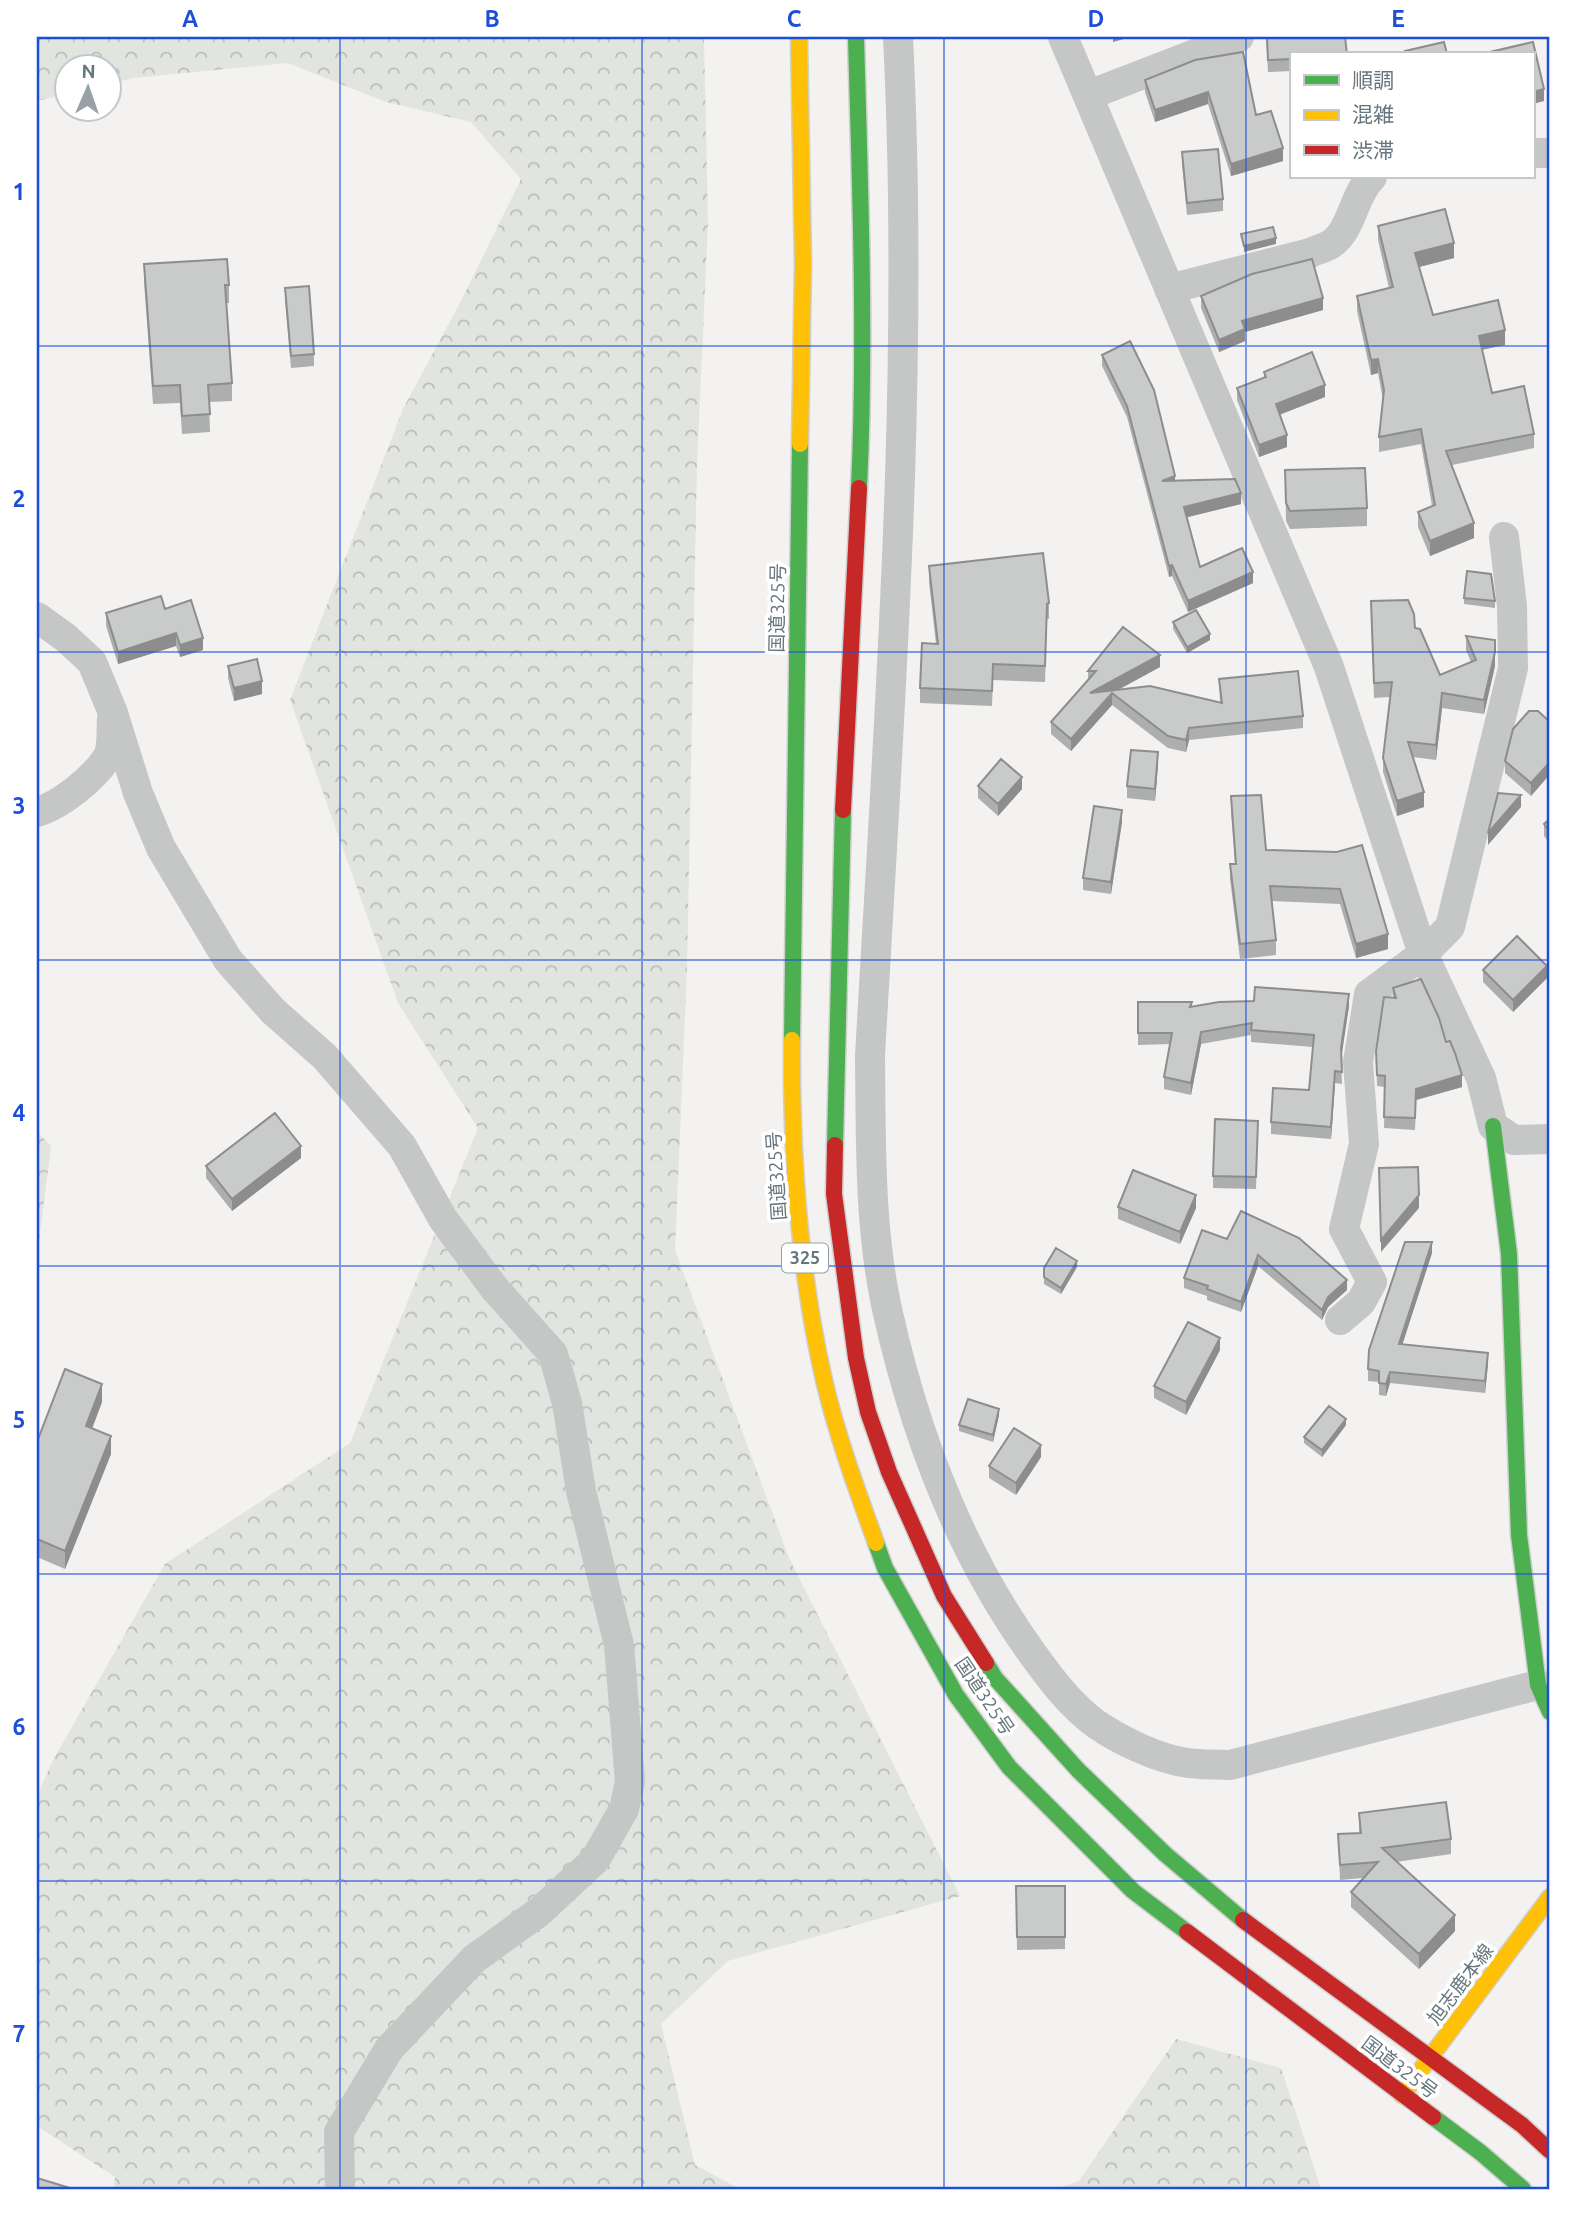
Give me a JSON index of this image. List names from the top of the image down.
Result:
{
  "streets": {
    "main road": ["国道325号", "325", "旭志鹿本線"]
  },
  "crossings": [
    ["国道325号", "旭志鹿本線"]
  ],
  "legend": ["順調", "混雑", "渋滞"],
  "north": "top",
  "grid": {
    "columns": [
      "A",
      "B",
      "C",
      "D",
      "E"
    ],
    "rows": [
      "1",
      "2",
      "3",
      "4",
      "5",
      "6",
      "7"
    ]
  }
}
